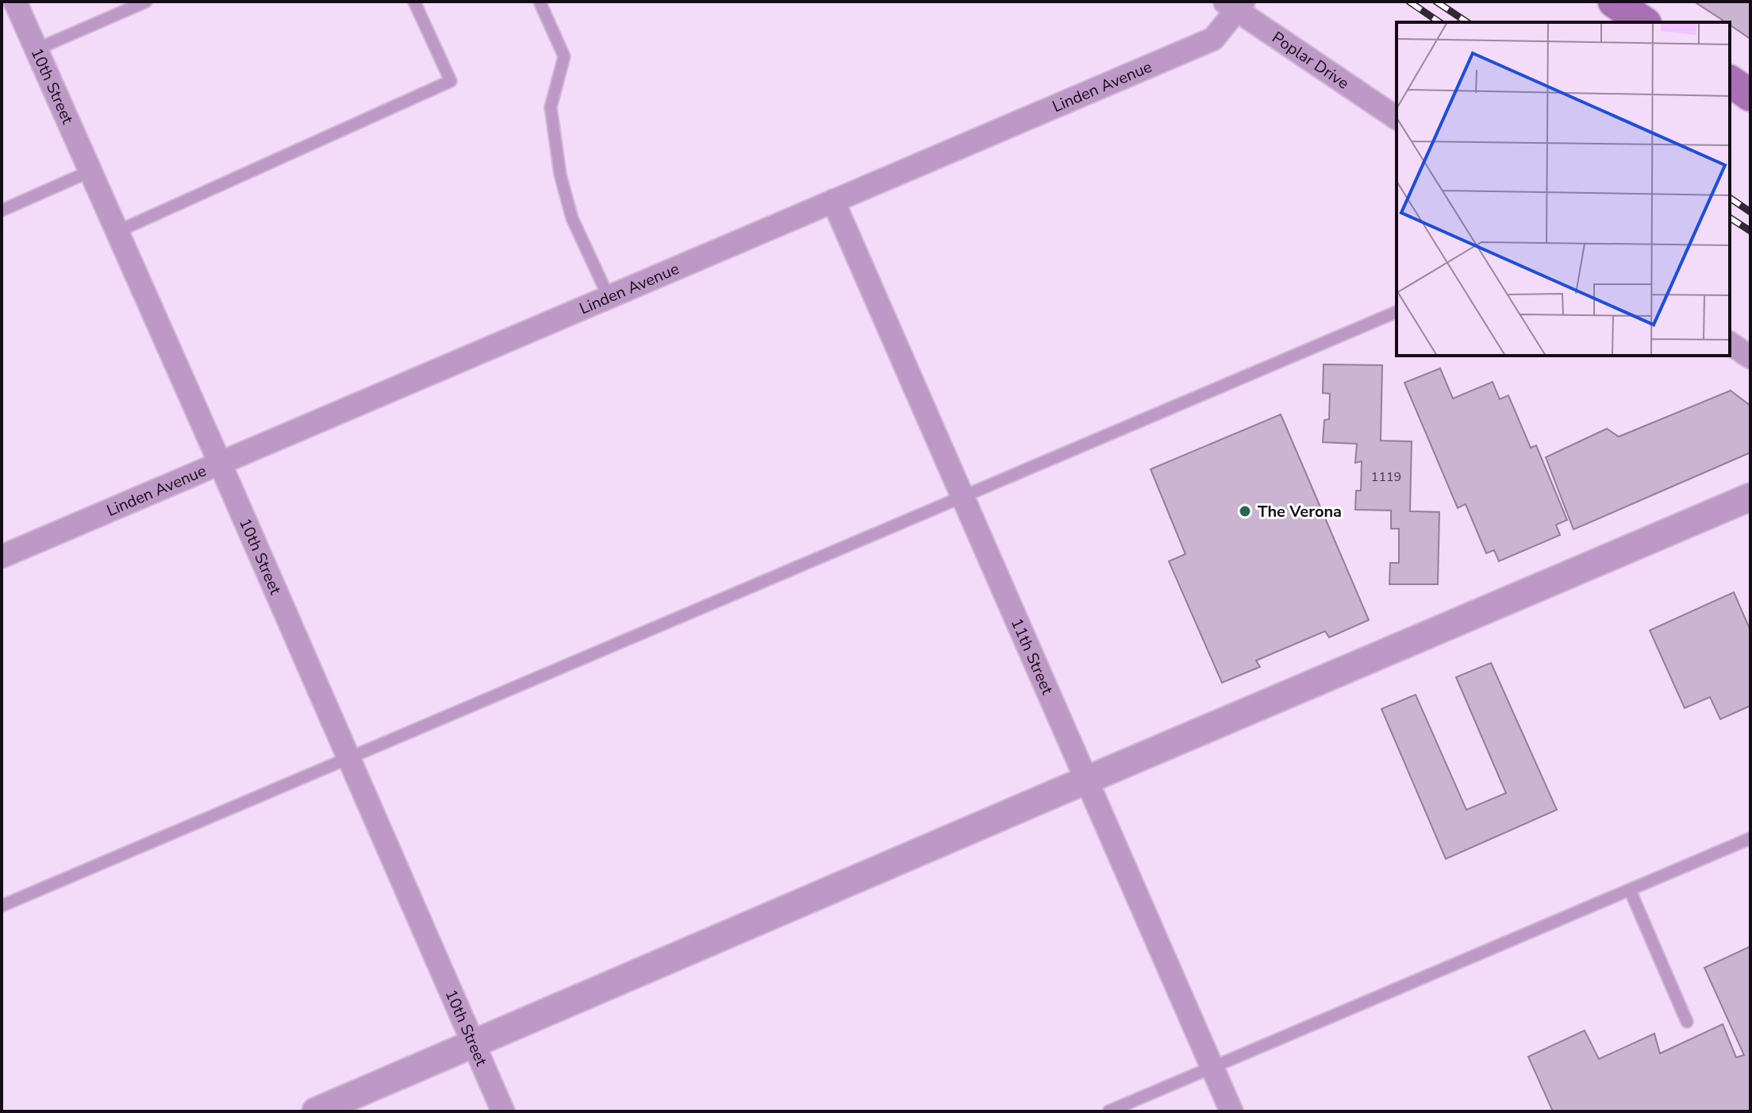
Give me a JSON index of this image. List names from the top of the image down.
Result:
{
  "streets": {
    "street": [
      "Poplar Drive",
      "10th Street",
      "Linden Avenue",
      "11th Street"
    ]
  },
  "crossings": [
    ["Poplar Drive", "Linden Avenue"],
    ["10th Street", "Linden Avenue"],
    ["Linden Avenue", "11th Street"]
  ],
  "places": ["The Verona"],
  "house_numbers": ["1119"]
}
